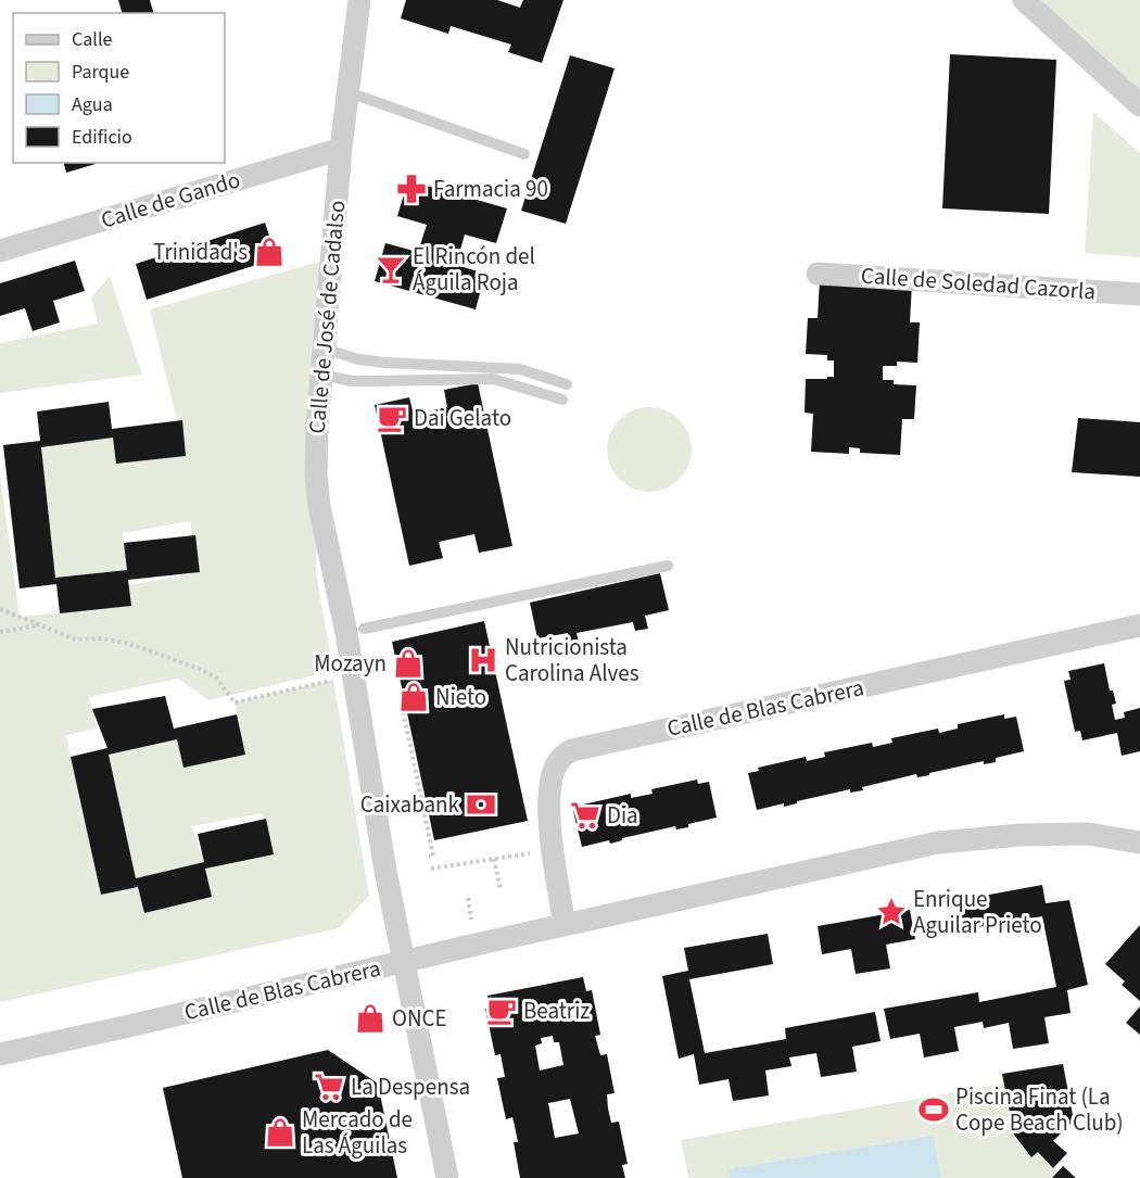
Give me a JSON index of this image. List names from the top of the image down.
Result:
{
  "streets": {
    "street": [
      "Calle de Gando",
      "Calle de Soledad Cazorla",
      "Calle de José de Cadalso",
      "Calle de Blas Cabrera"
    ]
  },
  "crossings": [
    ["Calle de Gando", "Calle de José de Cadalso"],
    ["Calle de José de Cadalso", "Calle de Blas Cabrera"]
  ],
  "places": {
    "pharmacy": ["Farmacia 90"],
    "shop": [
      "Trinidad's",
      "Mozayn",
      "Nieto",
      "ONCE",
      "Mercado de Las Águilas"
    ],
    "bar": ["El Rincón del Águila Roja"],
    "cafe": ["Dai Gelato", "Beatriz"],
    "hospital": ["Nutricionista Carolina Alves"],
    "bank": ["Caixabank"],
    "supermarket": ["Dia", "La Despensa"],
    "place": ["Enrique Aguilar Prieto"],
    "sports": ["Piscina Finat (La Cope Beach Club)"]
  },
  "legend": [
    "Calle",
    "Parque",
    "Agua",
    "Edificio"
  ]
}
